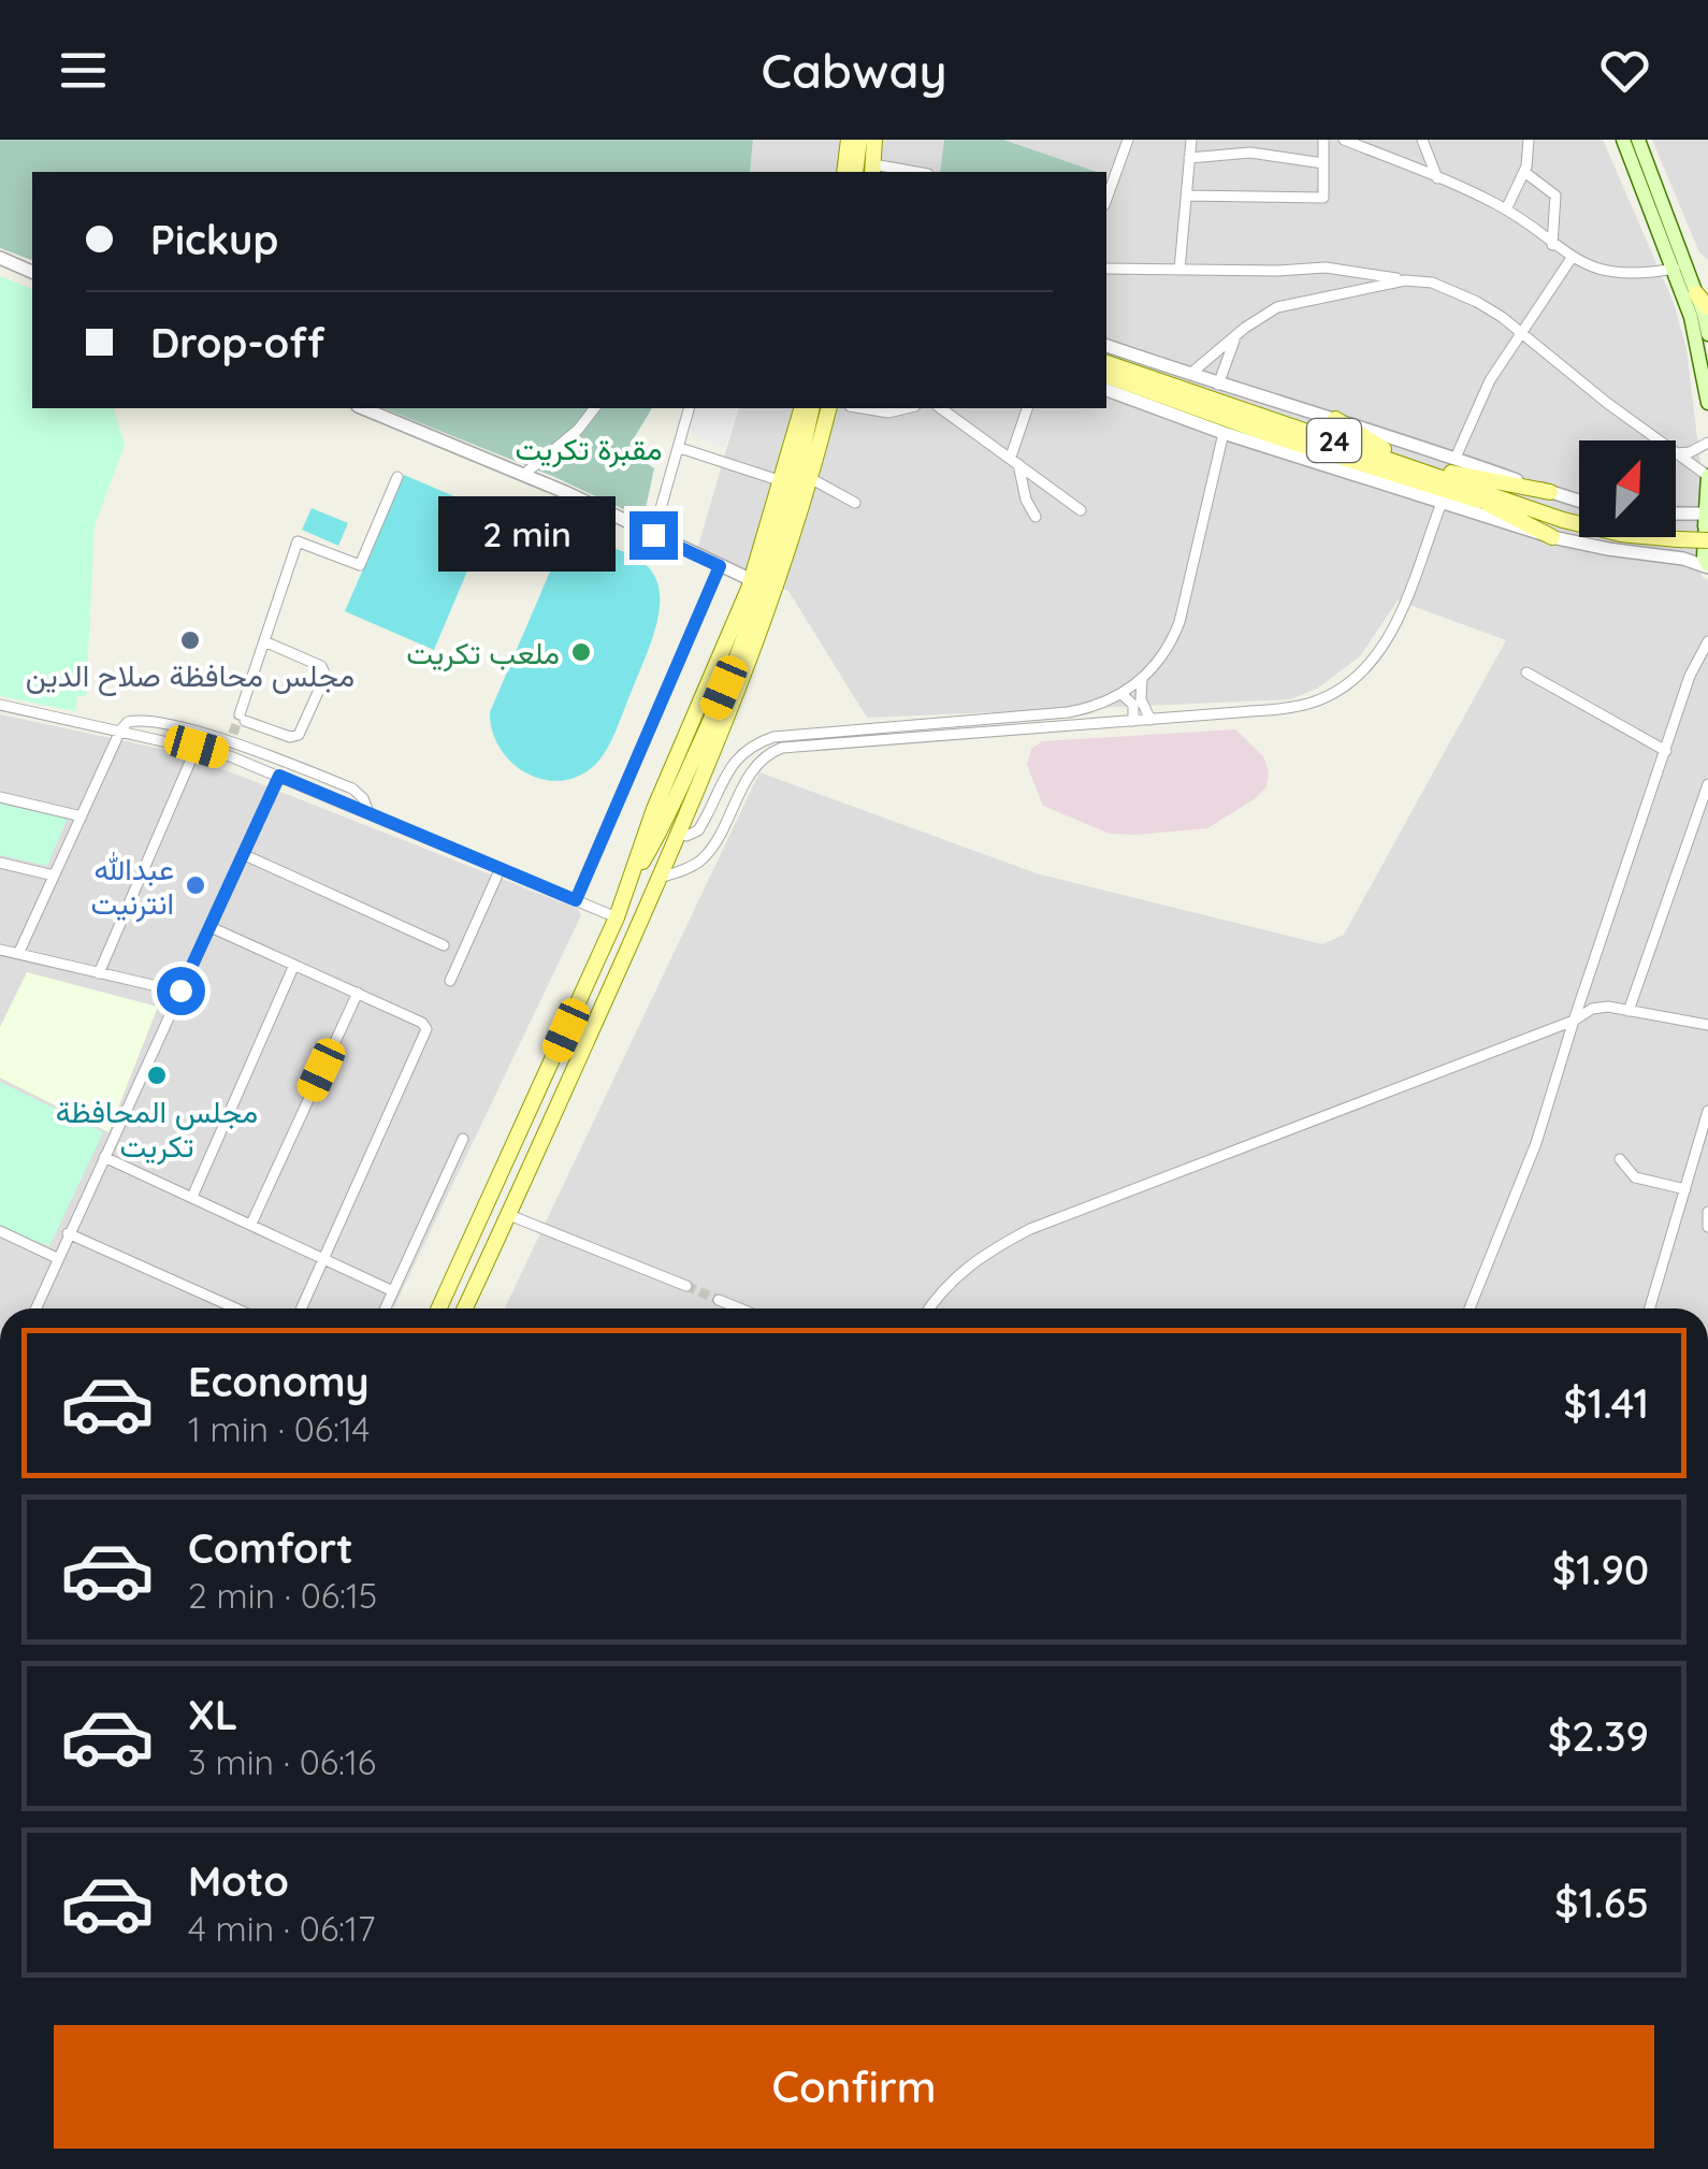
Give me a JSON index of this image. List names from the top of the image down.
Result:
{
  "streets": {
    "main road": ["24"]
  },
  "parks": ["مقبرة تكريت"],
  "places": [
    "مجلس محافظة صلاح الدين",
    "ملعب تكريت",
    "عبدالله انترنيت",
    "مجلس المحافظة تكريت"
  ],
  "north": "top right",
  "page": {
    "header": "Cabway",
    "banner": ["Pickup", "Drop-off"],
    "bubble": "2 min",
    "list": [
      {
        "name": "Economy",
        "note": "1 min · 06:14",
        "value": "$1.41"
      },
      {
        "name": "Comfort",
        "note": "2 min · 06:15",
        "value": "$1.90"
      },
      {
        "name": "XL",
        "note": "3 min · 06:16",
        "value": "$2.39"
      },
      {
        "name": "Moto",
        "note": "4 min · 06:17",
        "value": "$1.65"
      }
    ],
    "buttons": "Confirm"
  }
}
